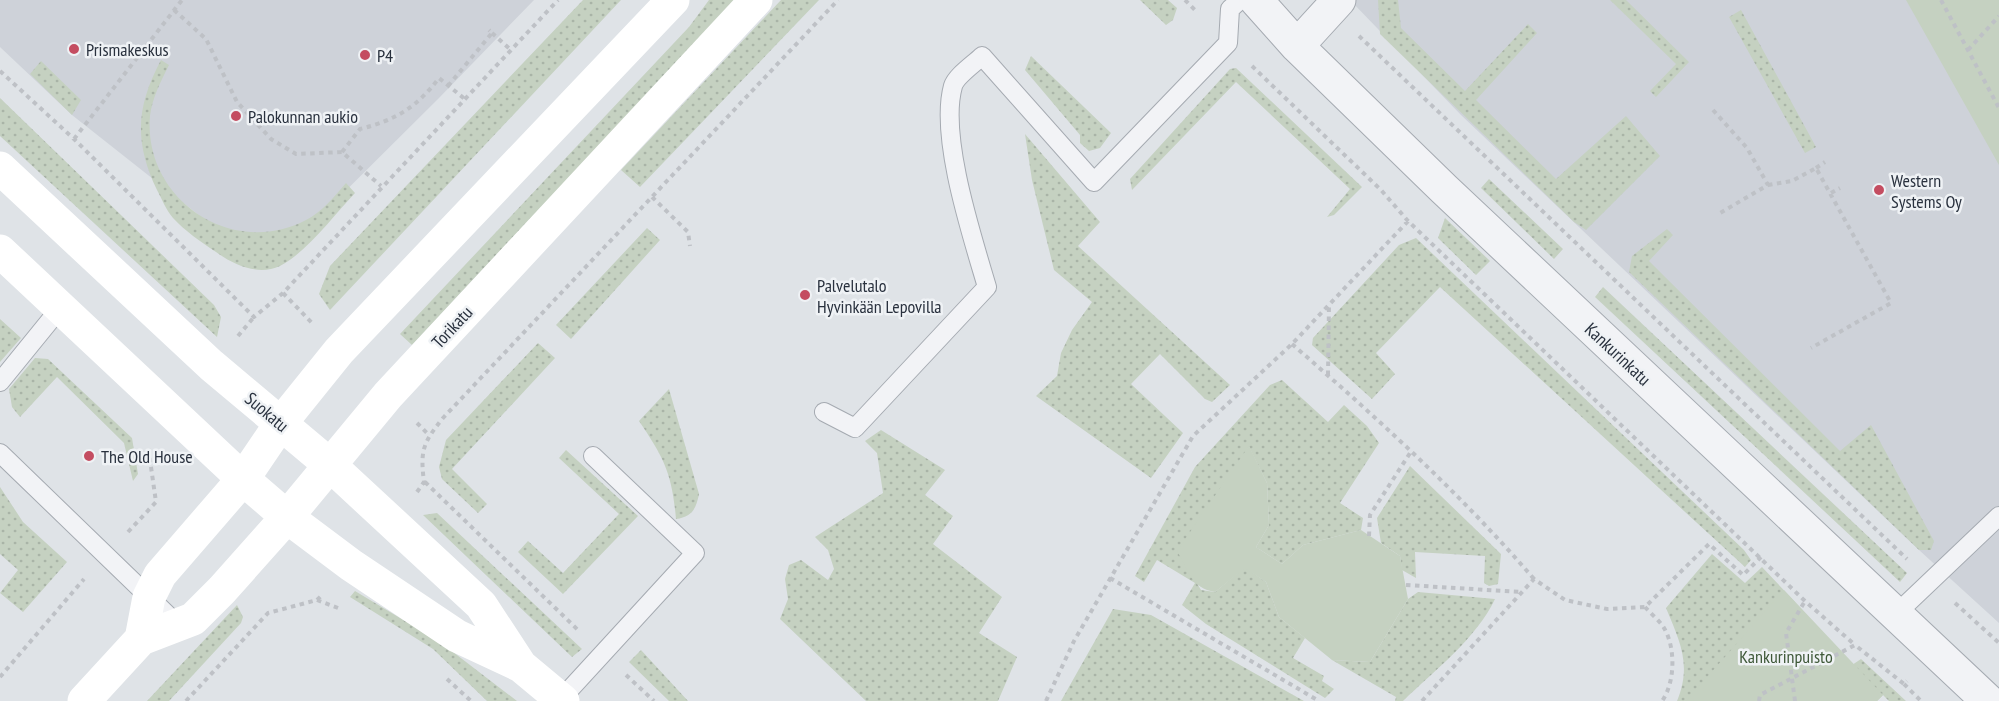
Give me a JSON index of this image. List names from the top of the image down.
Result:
{
  "streets": {
    "street": ["Torikatu", "Kankurinkatu", "Suokatu"]
  },
  "crossings": [
    ["Torikatu", "Suokatu"]
  ],
  "parks": ["Kankurinpuisto"],
  "places": [
    "Prismakeskus",
    "P4",
    "Palokunnan aukio",
    "Western Systems Oy",
    "Palvelutalo Hyvinkään Lepovilla",
    "The Old House"
  ]
}
